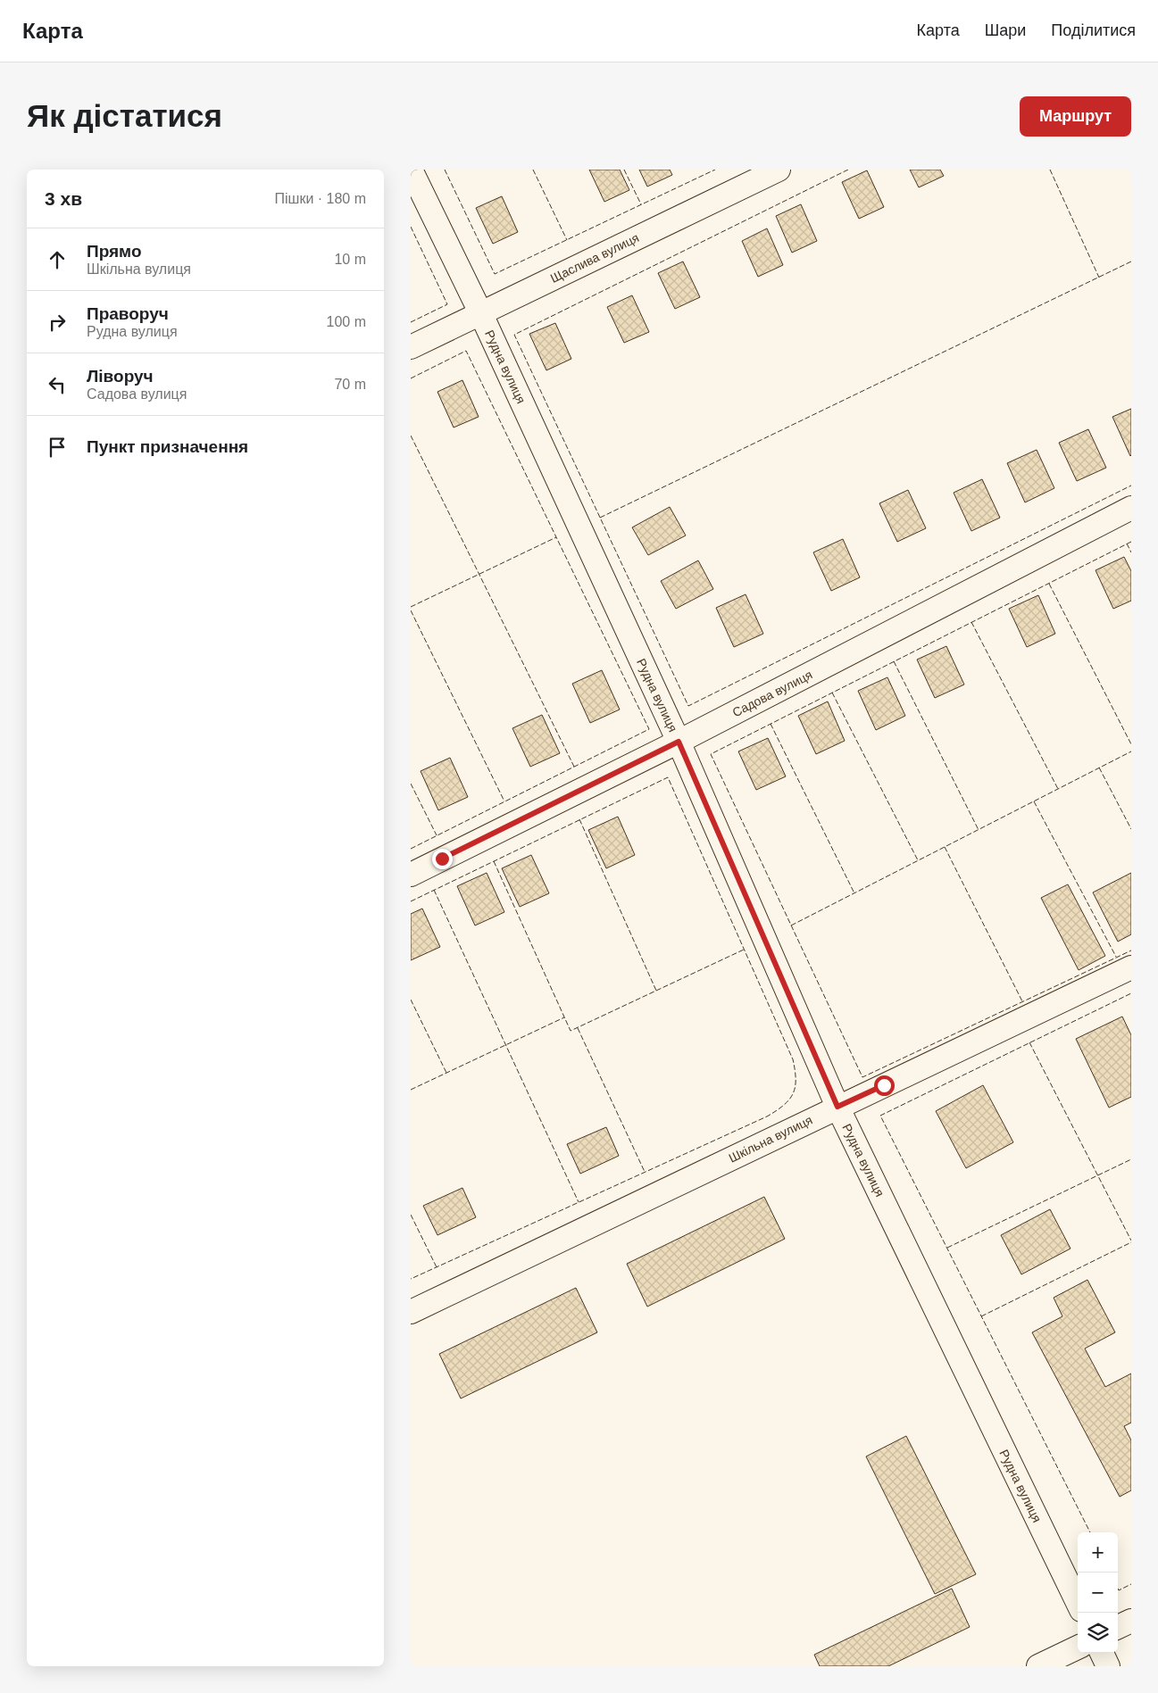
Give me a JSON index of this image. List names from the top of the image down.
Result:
{
  "streets": {
    "street": [
      "Щаслива вулиця",
      "Рудна вулиця",
      "Садова вулиця",
      "Шкільна вулиця"
    ]
  },
  "crossings": [
    ["Щаслива вулиця", "Рудна вулиця"],
    ["Рудна вулиця", "Садова вулиця"],
    ["Рудна вулиця", "Шкільна вулиця"]
  ],
  "page": {
    "header": "Карта",
    "nav": ["Карта", "Шари", "Поділитися"],
    "buttons": "Маршрут",
    "title": "Як дістатися",
    "heading": ["3 хв", "Пішки · 180 m"],
    "list": [
      ["Прямо", "Шкільна вулиця", "10 m"],
      ["Праворуч", "Рудна вулиця", "100 m"],
      ["Ліворуч", "Садова вулиця", "70 m"],
      "Пункт призначення"
    ],
    "map_buttons": ["+", "−"]
  }
}
